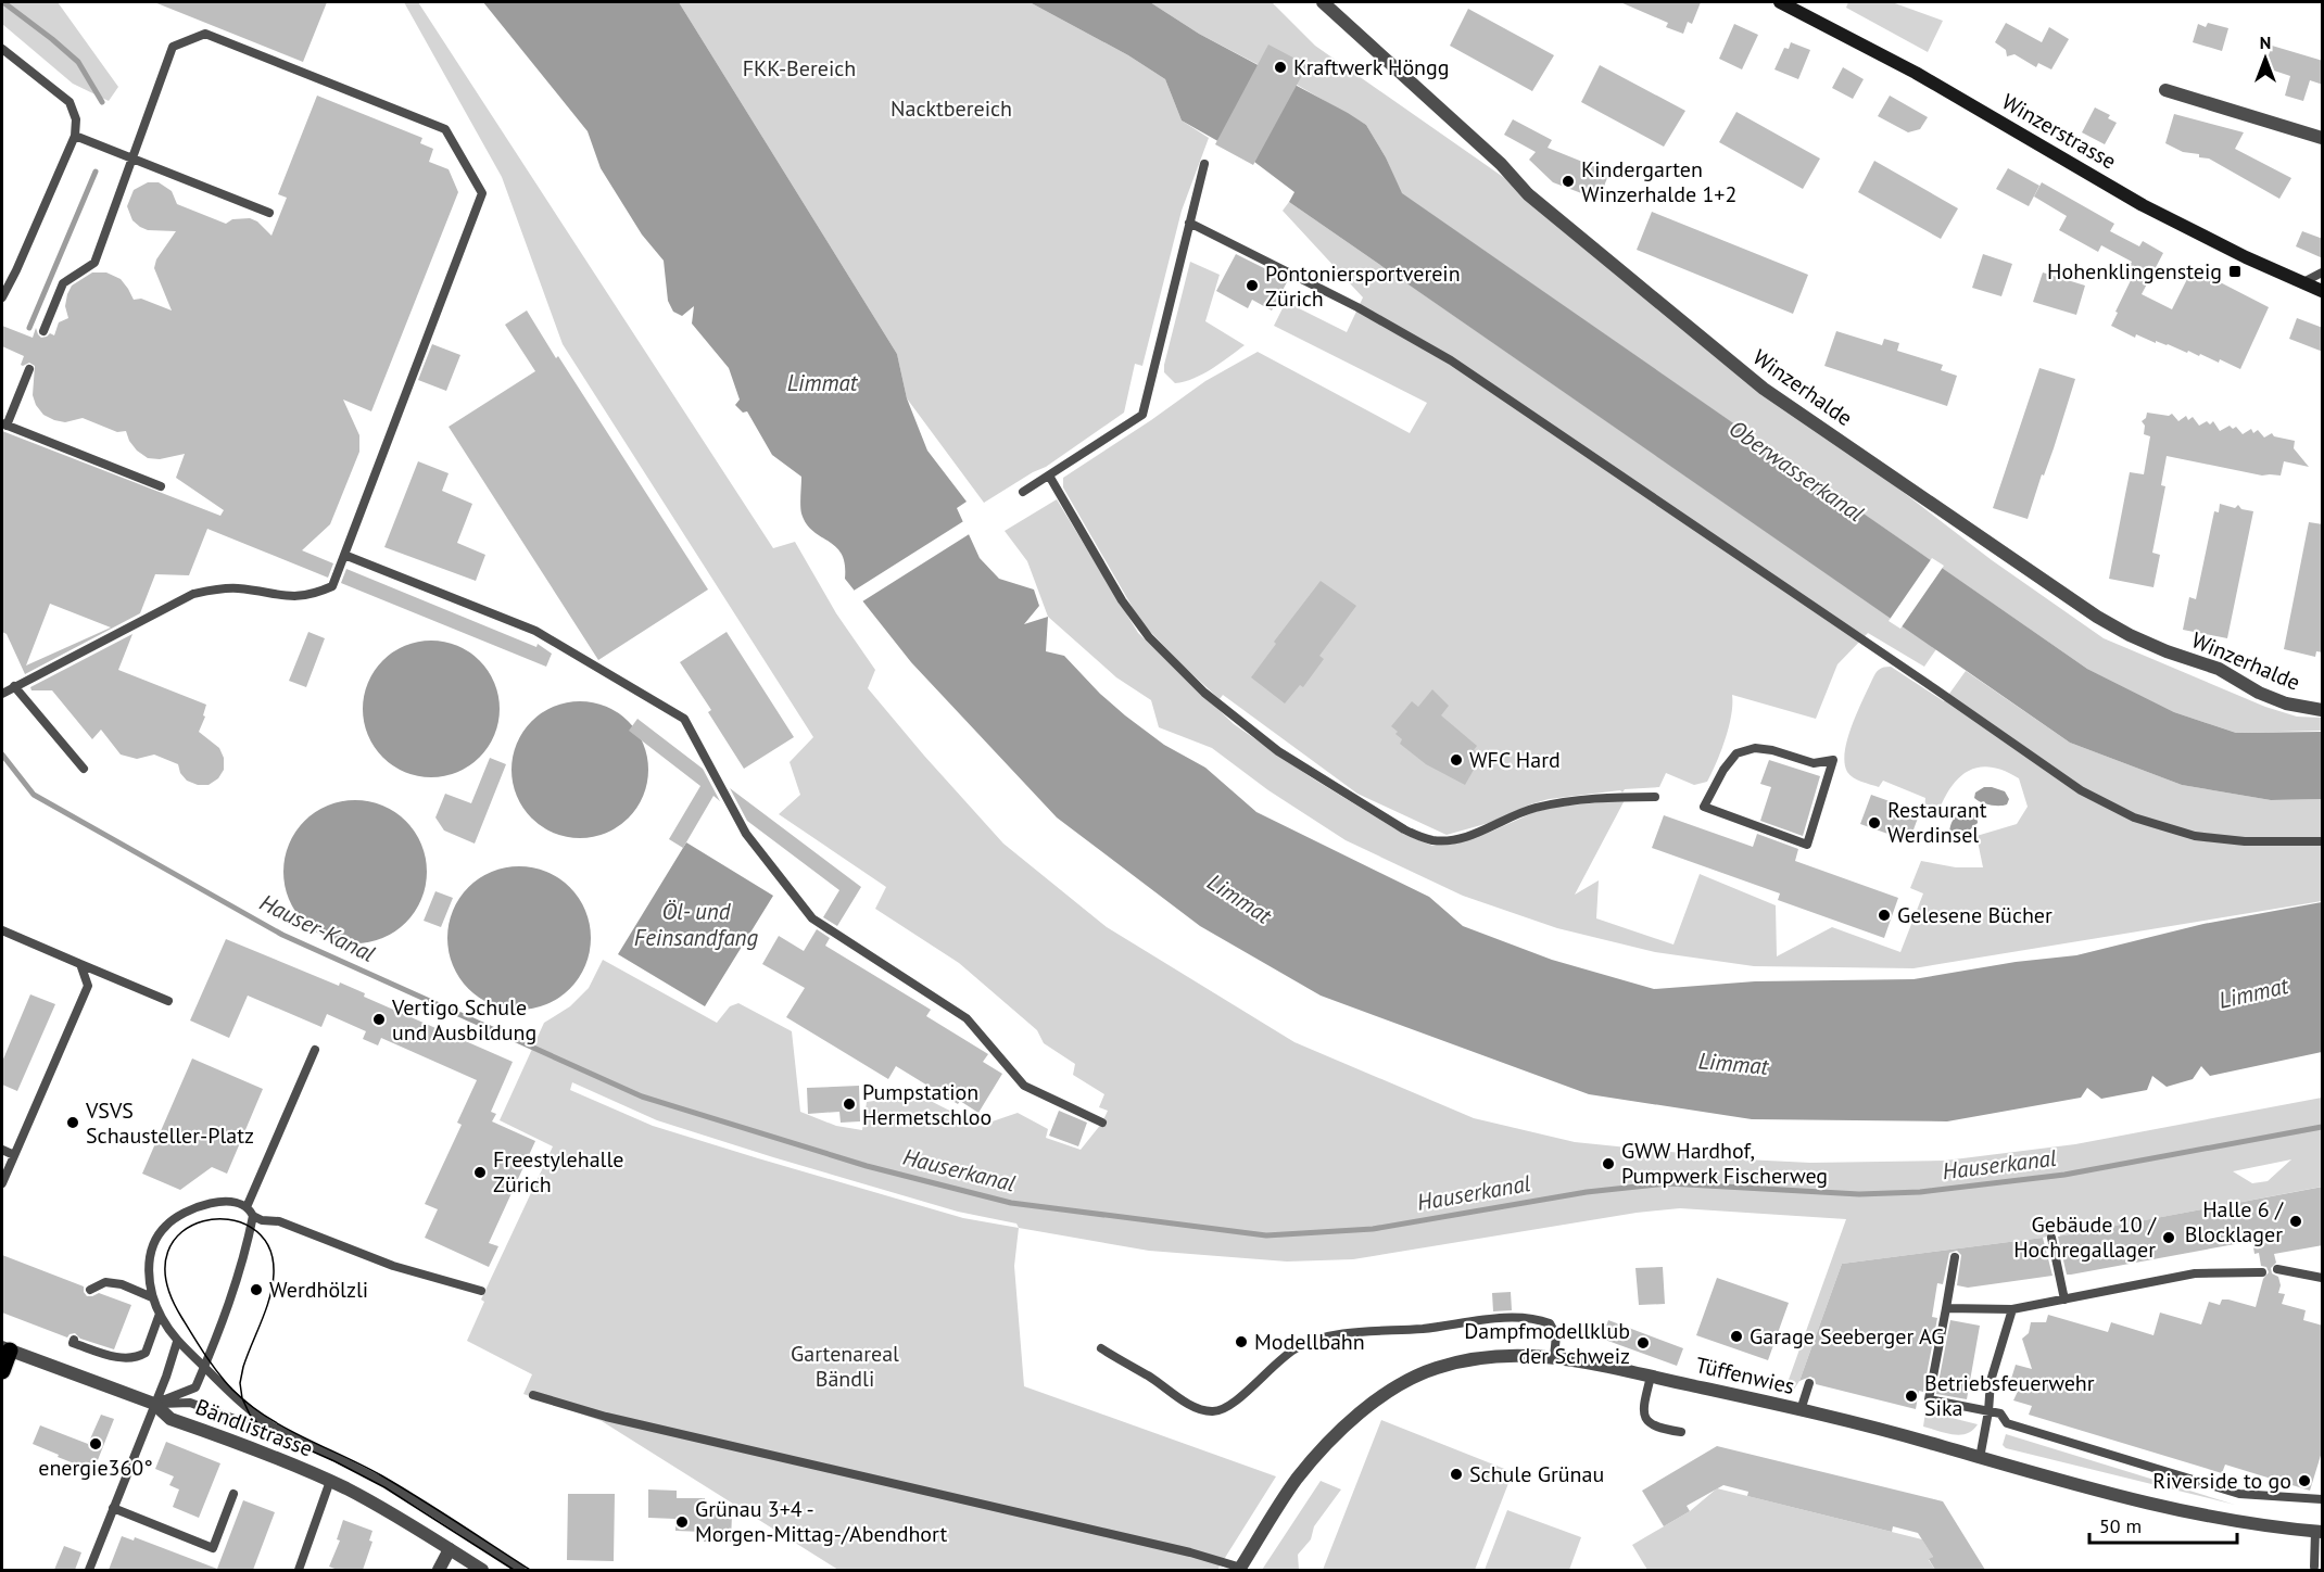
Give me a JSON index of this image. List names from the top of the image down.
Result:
{
  "streets": {
    "main road": ["Winzerstrasse"],
    "street": ["Winzerhalde", "Tüffenwies", "Bändlistrasse"]
  },
  "water": [
    "Limmat",
    "Oberwasserkanal",
    "Öl- und Feinsandfang",
    "Hauser-Kanal",
    "Hauserkanal"
  ],
  "parks": ["FKK-Bereich", "Nacktbereich", "Gartenareal Bändli"],
  "places": {
    "other": [
      "Kraftwerk Höngg",
      "Kindergarten Winzerhalde 1+2",
      "Pontoniersportverein Zürich",
      "WFC Hard",
      "Restaurant Werdinsel",
      "Gelesene Bücher",
      "Vertigo Schule und Ausbildung",
      "Pumpstation Hermetschloo",
      "VSVS Schausteller-Platz",
      "GWW Hardhof, Pumpwerk Fischerweg",
      "Freestylehalle Zürich",
      "Halle 6 / Blocklager",
      "Gebäude 10 / Hochregallager",
      "Werdhölzli",
      "Garage Seeberger AG",
      "Modellbahn",
      "Dampfmodellklub der Schweiz",
      "Betriebsfeuerwehr Sika",
      "energie360°",
      "Schule Grünau",
      "Riverside to go",
      "Grünau 3+4 - Morgen-Mittag-/Abendhort"
    ],
    "transit": ["Hohenklingensteig"]
  },
  "scale_bar": "50 m",
  "north": "top"
}
